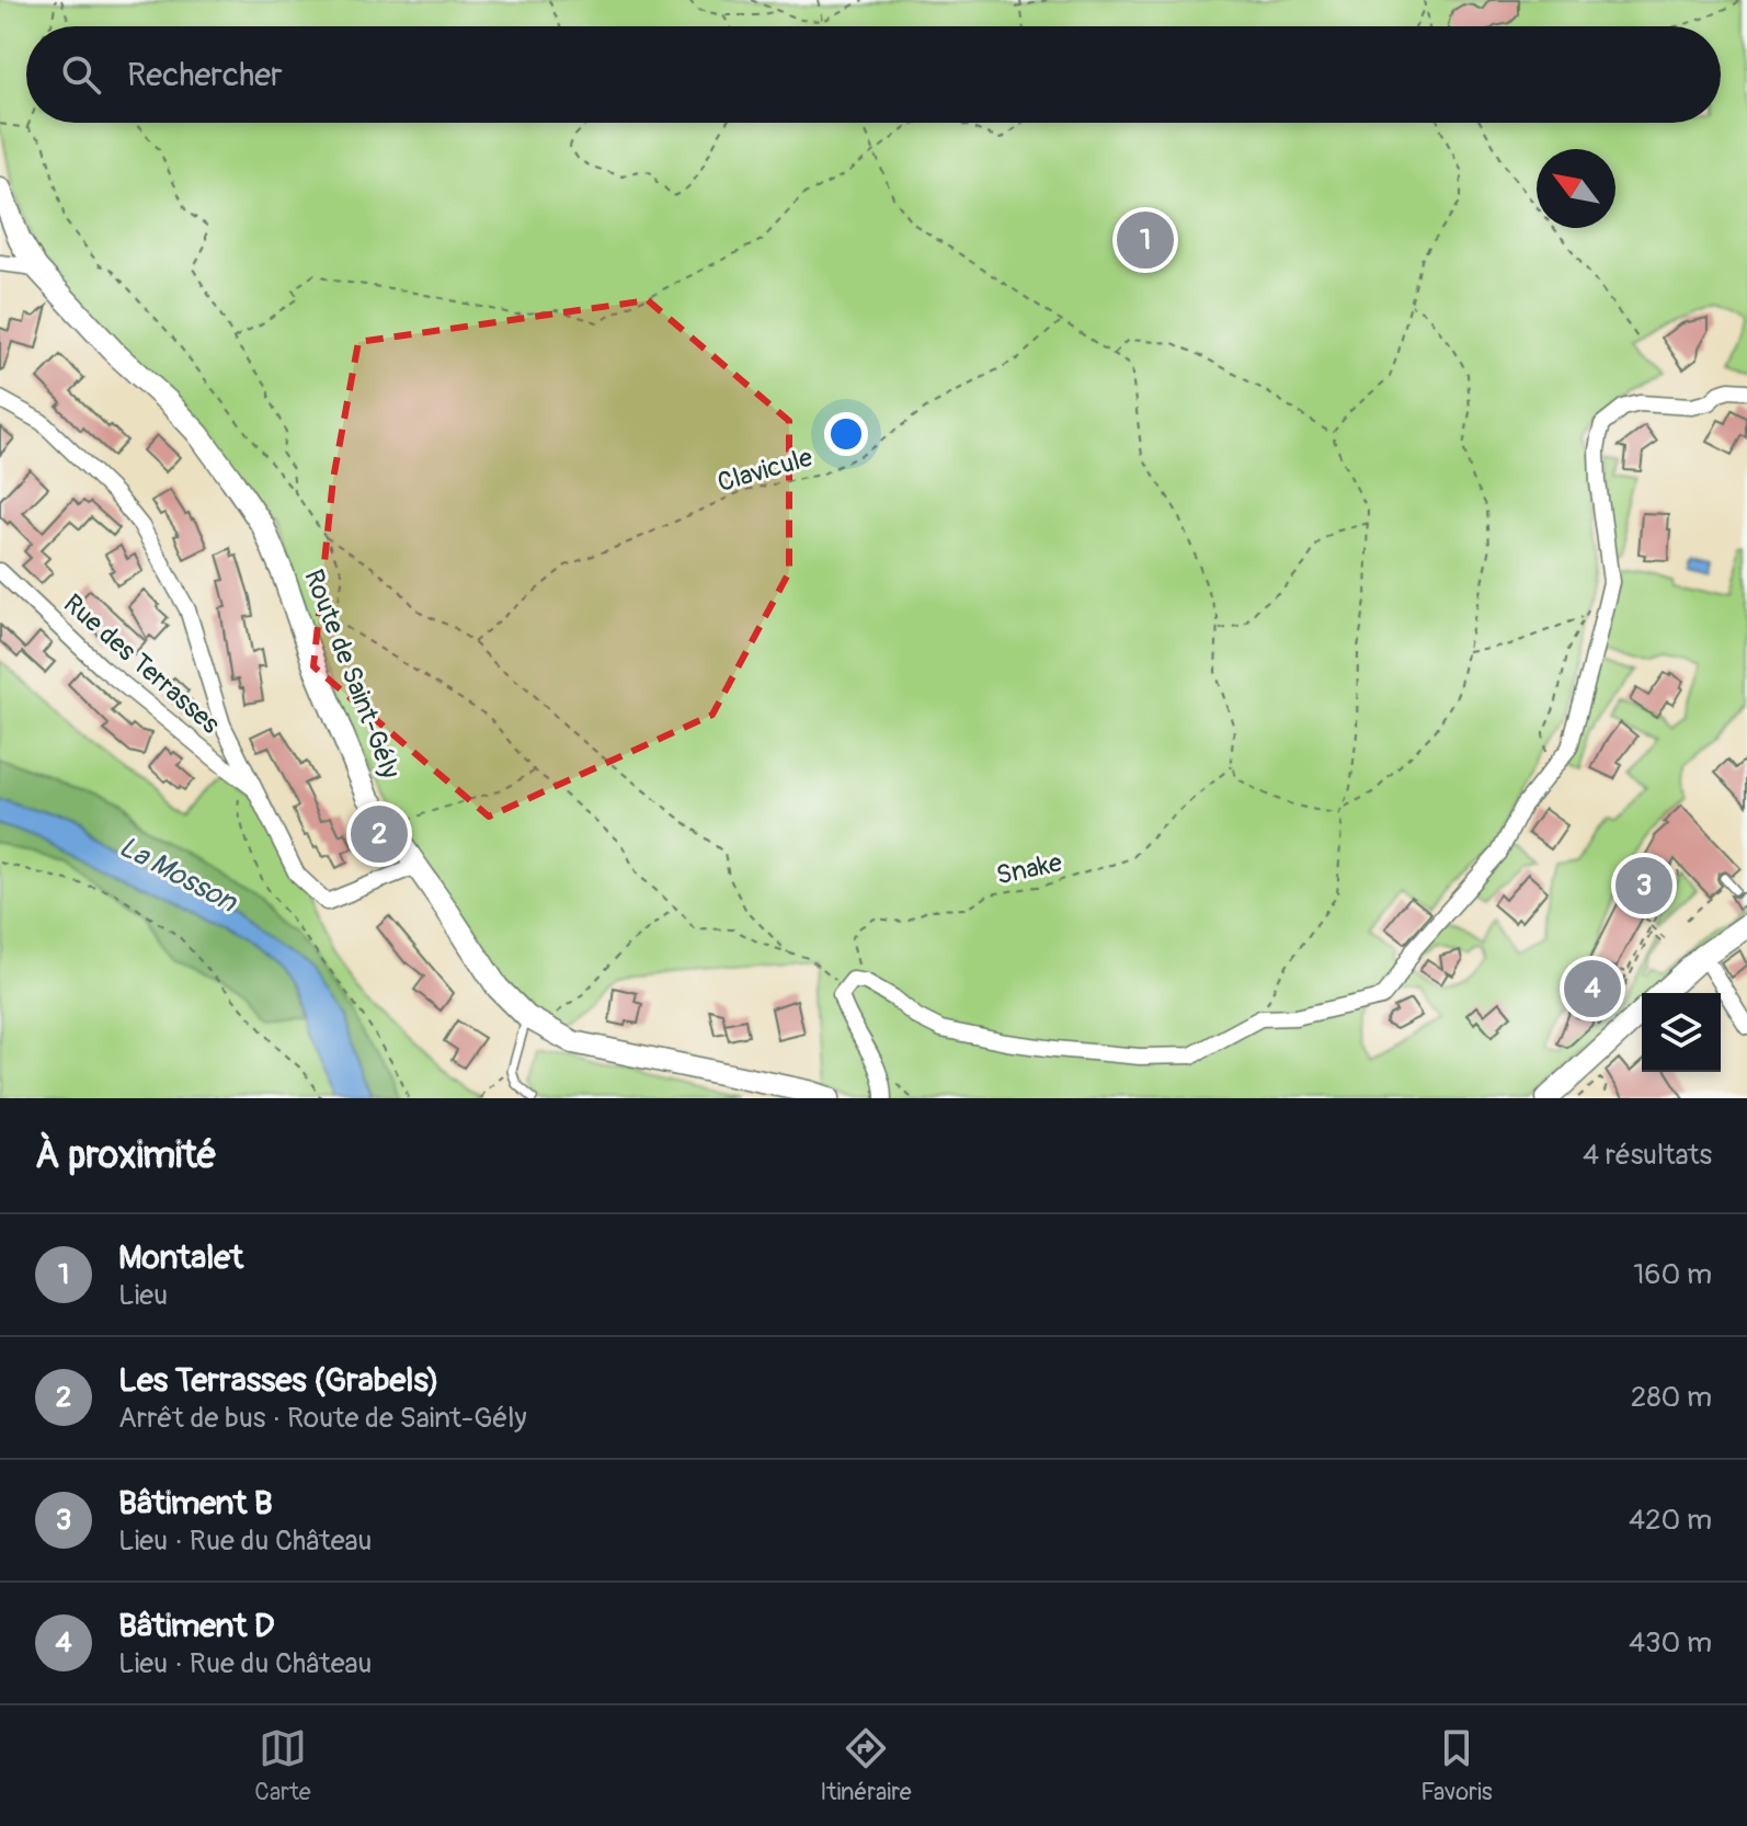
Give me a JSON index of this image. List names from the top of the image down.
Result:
{
  "streets": {
    "street": ["Rue des Terrasses", "Route de Saint-Gély"],
    "path": ["Clavicule", "Snake"]
  },
  "crossings": [
    ["Rue des Terrasses", "Route de Saint-Gély"]
  ],
  "water": ["La Mosson"],
  "north": "top left",
  "page": {
    "search": "Rechercher",
    "pins": [
      "1",
      "2",
      "3",
      "4"
    ],
    "heading": ["À proximité", "4 résultats"],
    "list": [
      {
        "mark": "1",
        "name": "Montalet",
        "note": "Lieu",
        "value": "160 m"
      },
      {
        "mark": "2",
        "name": "Les Terrasses (Grabels)",
        "note": "Arrêt de bus · Route de Saint-Gély",
        "value": "280 m"
      },
      {
        "mark": "3",
        "name": "Bâtiment B",
        "note": "Lieu · Rue du Château",
        "value": "420 m"
      },
      {
        "mark": "4",
        "name": "Bâtiment D",
        "note": "Lieu · Rue du Château",
        "value": "430 m"
      }
    ],
    "nav": ["Carte", "Itinéraire", "Favoris"]
  }
}
